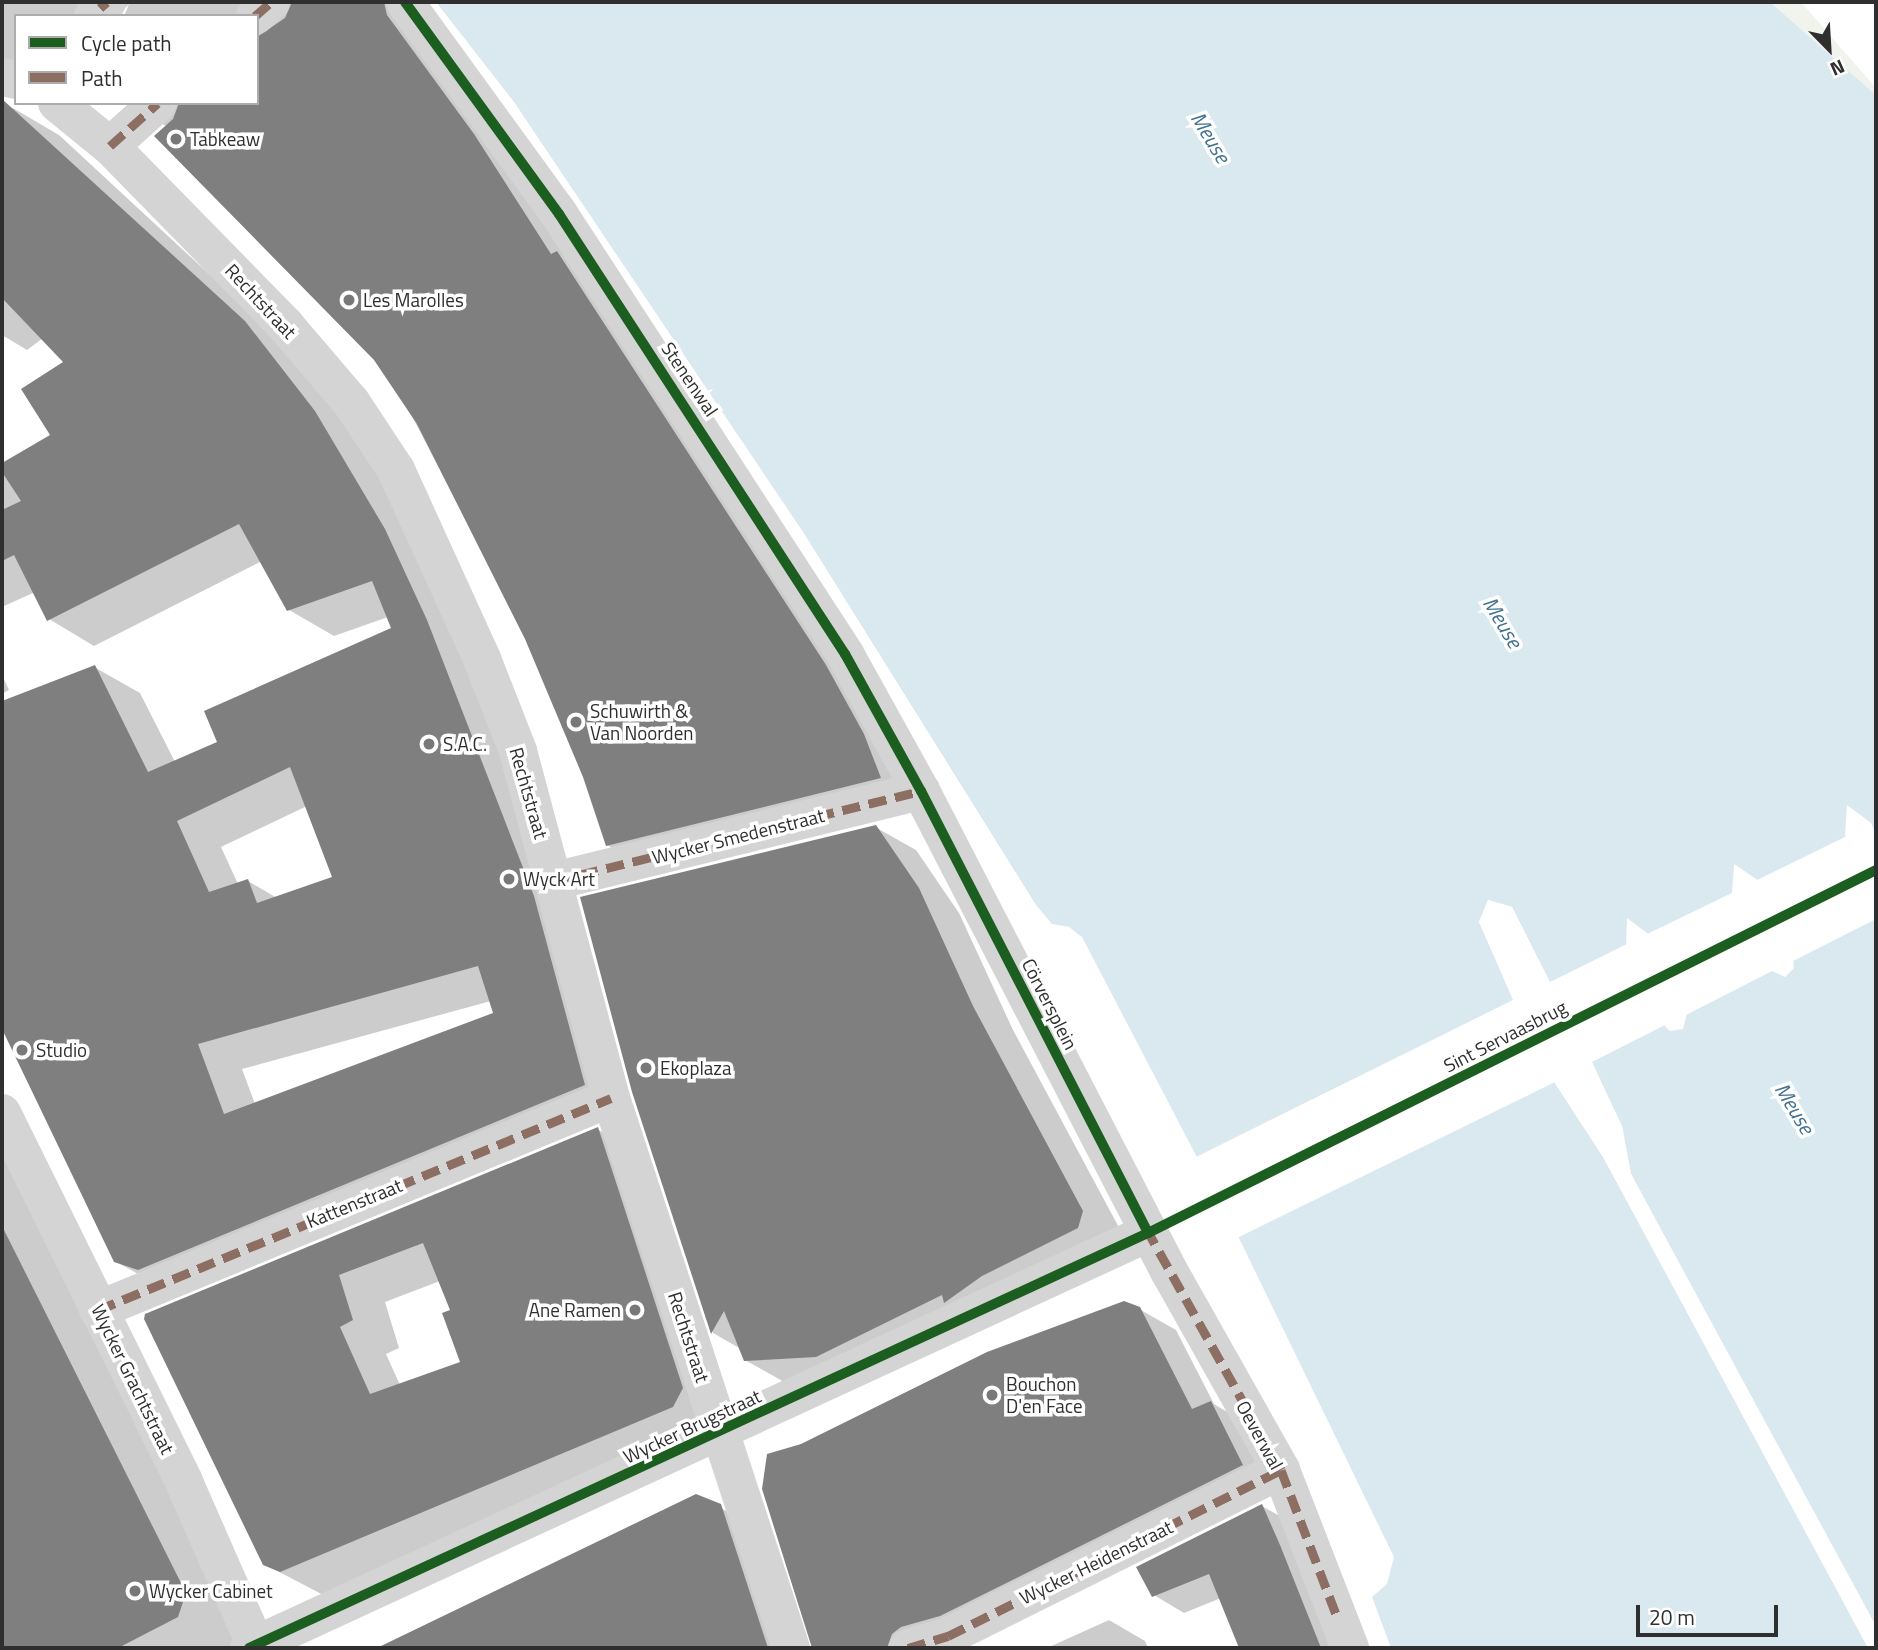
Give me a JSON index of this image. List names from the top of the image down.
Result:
{
  "streets": {
    "street": [
      "Rechtstraat",
      "Stenenwal",
      "Wycker Smedenstraat",
      "Cörversplein",
      "Kattenstraat",
      "Wycker Grachtstraat",
      "Wycker Brugstraat",
      "Oeverwal",
      "Wycker Heidenstraat"
    ],
    "cycle path": ["Sint Servaasbrug"]
  },
  "crossings": [
    ["Rechtstraat", "Wycker Smedenstraat"],
    ["Rechtstraat", "Kattenstraat"],
    ["Rechtstraat", "Wycker Brugstraat"],
    ["Stenenwal", "Wycker Smedenstraat"],
    ["Stenenwal", "Cörversplein"],
    ["Wycker Smedenstraat", "Cörversplein"],
    ["Cörversplein", "Wycker Brugstraat"],
    ["Cörversplein", "Oeverwal"],
    ["Kattenstraat", "Wycker Grachtstraat"],
    ["Wycker Grachtstraat", "Wycker Brugstraat"],
    ["Wycker Brugstraat", "Oeverwal"],
    ["Oeverwal", "Wycker Heidenstraat"]
  ],
  "water": ["Meuse"],
  "places": [
    "Tabkeaw",
    "Les Marolles",
    "Schuwirth & Van Noorden",
    "S.A.C.",
    "Wyck Art",
    "Studio",
    "Ekoplaza",
    "Ane Ramen",
    "Bouchon D'en Face",
    "Wycker Cabinet"
  ],
  "legend": ["Cycle path", "Path"],
  "scale_bar": "20 m",
  "north": "bottom right"
}
